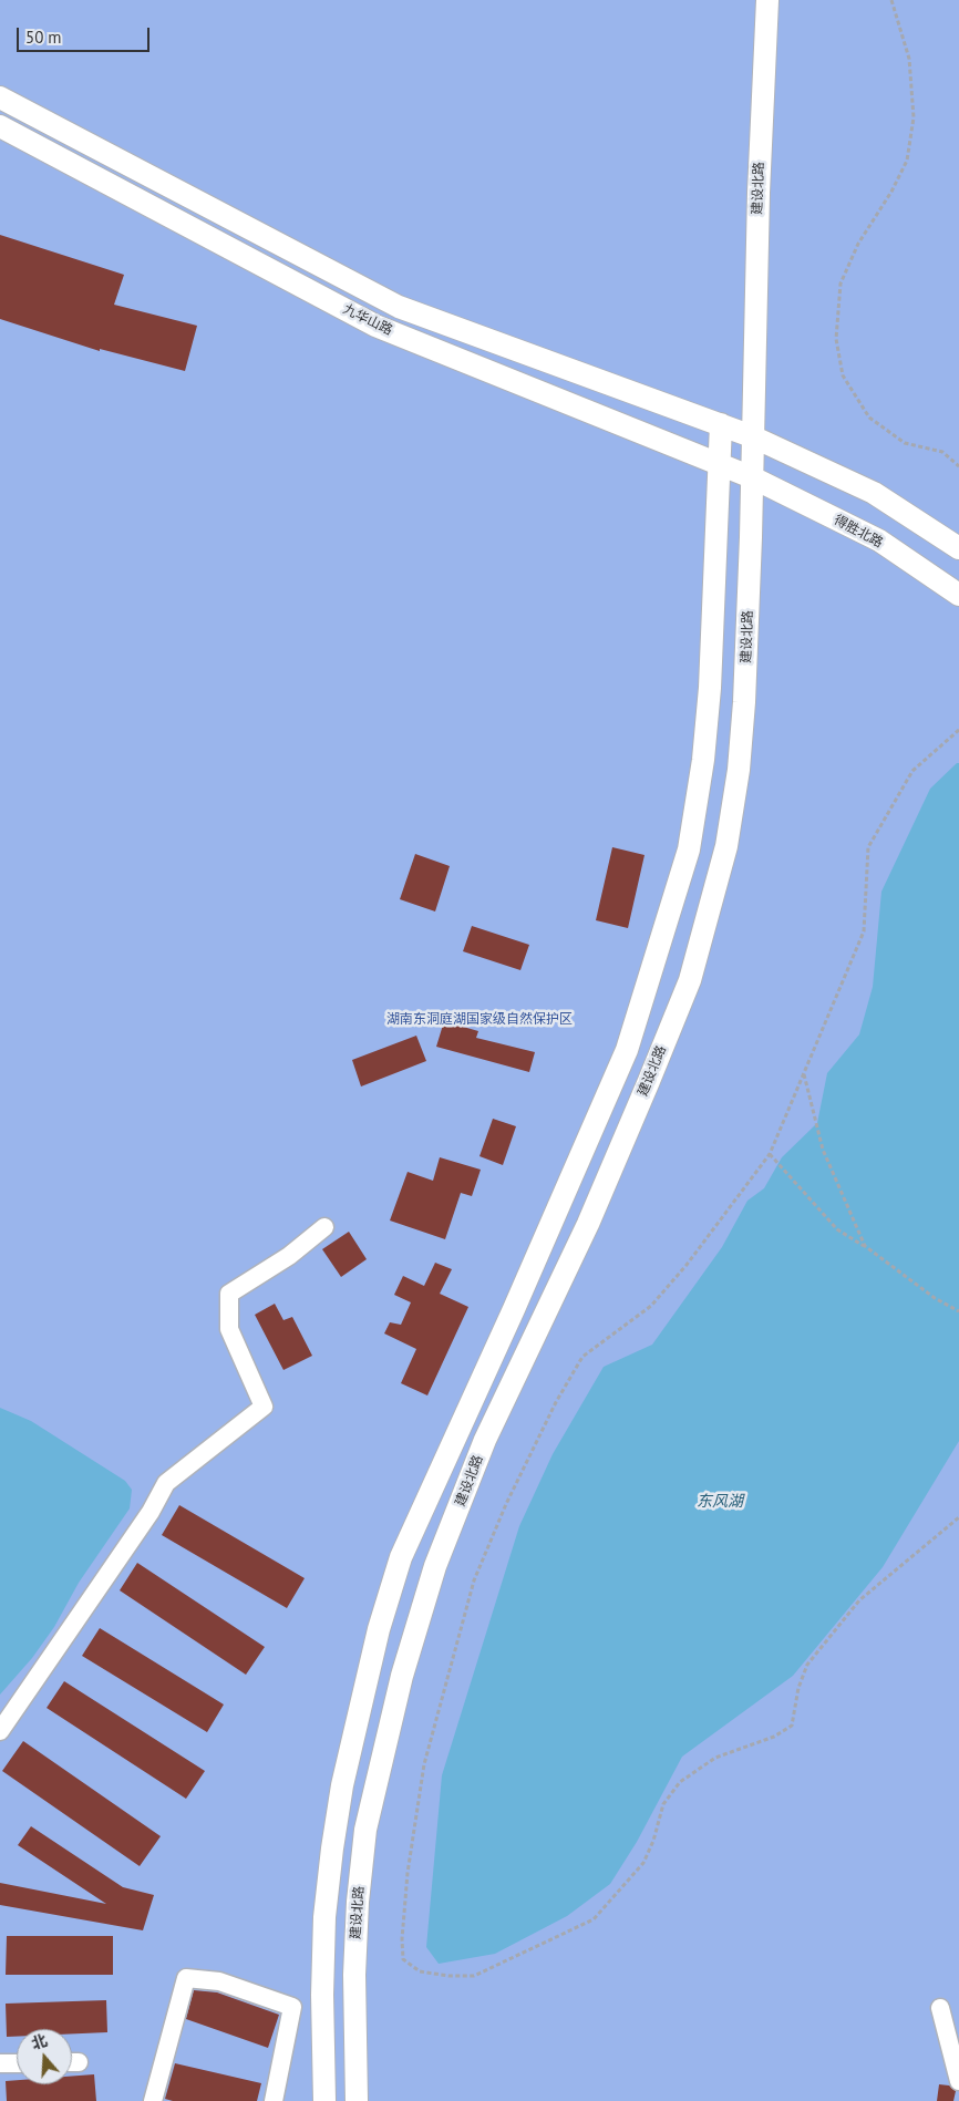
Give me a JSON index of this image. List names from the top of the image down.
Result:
{
  "streets": {
    "main road": ["建设北路", "九华山路", "得胜北路"]
  },
  "crossings": [
    ["建设北路", "九华山路"],
    ["建设北路", "得胜北路"],
    ["九华山路", "得胜北路"]
  ],
  "water": ["东风湖"],
  "parks": ["湖南东洞庭湖国家级自然保护区"],
  "scale_bar": "50 m",
  "north": "top"
}
